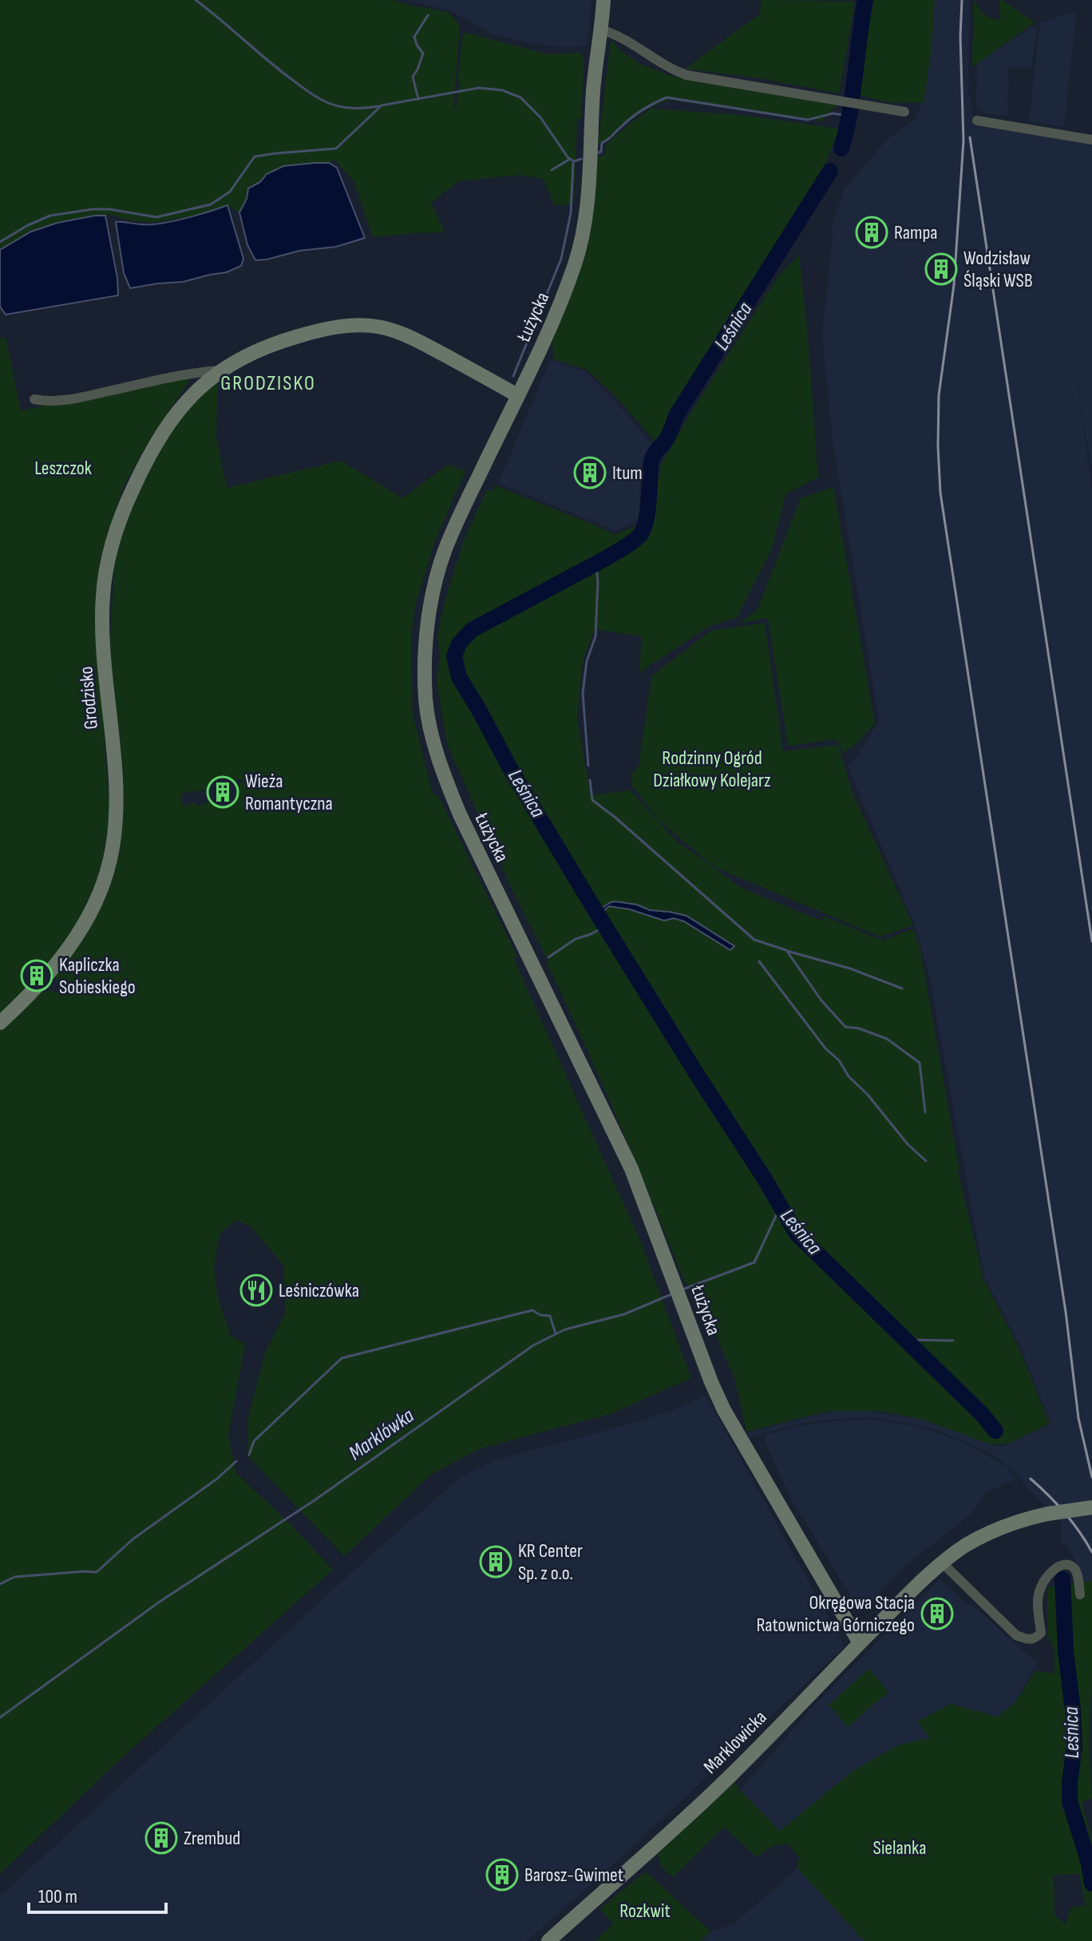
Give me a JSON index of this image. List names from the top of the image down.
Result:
{
  "streets": {
    "main road": ["Łużycka", "Grodzisko", "Marklowicka"]
  },
  "crossings": [
    ["Łużycka", "Grodzisko"],
    ["Łużycka", "Marklowicka"]
  ],
  "districts": ["GRODZISKO"],
  "water": ["Leśnica", "Marklówka"],
  "parks": [
    "Leszczok",
    "Rodzinny Ogród Działkowy Kolejarz",
    "Sielanka",
    "Rozkwit"
  ],
  "places": {
    "building": [
      "Rampa",
      "Wodzisław Śląski WSB",
      "Itum",
      "Wieża Romantyczna",
      "Kapliczka Sobieskiego",
      "KR Center Sp. z o.o.",
      "Okręgowa Stacja Ratownictwa Górniczego",
      "Zrembud",
      "Barosz-Gwimet"
    ],
    "restaurant": ["Leśniczówka"]
  },
  "scale_bar": "100 m"
}
